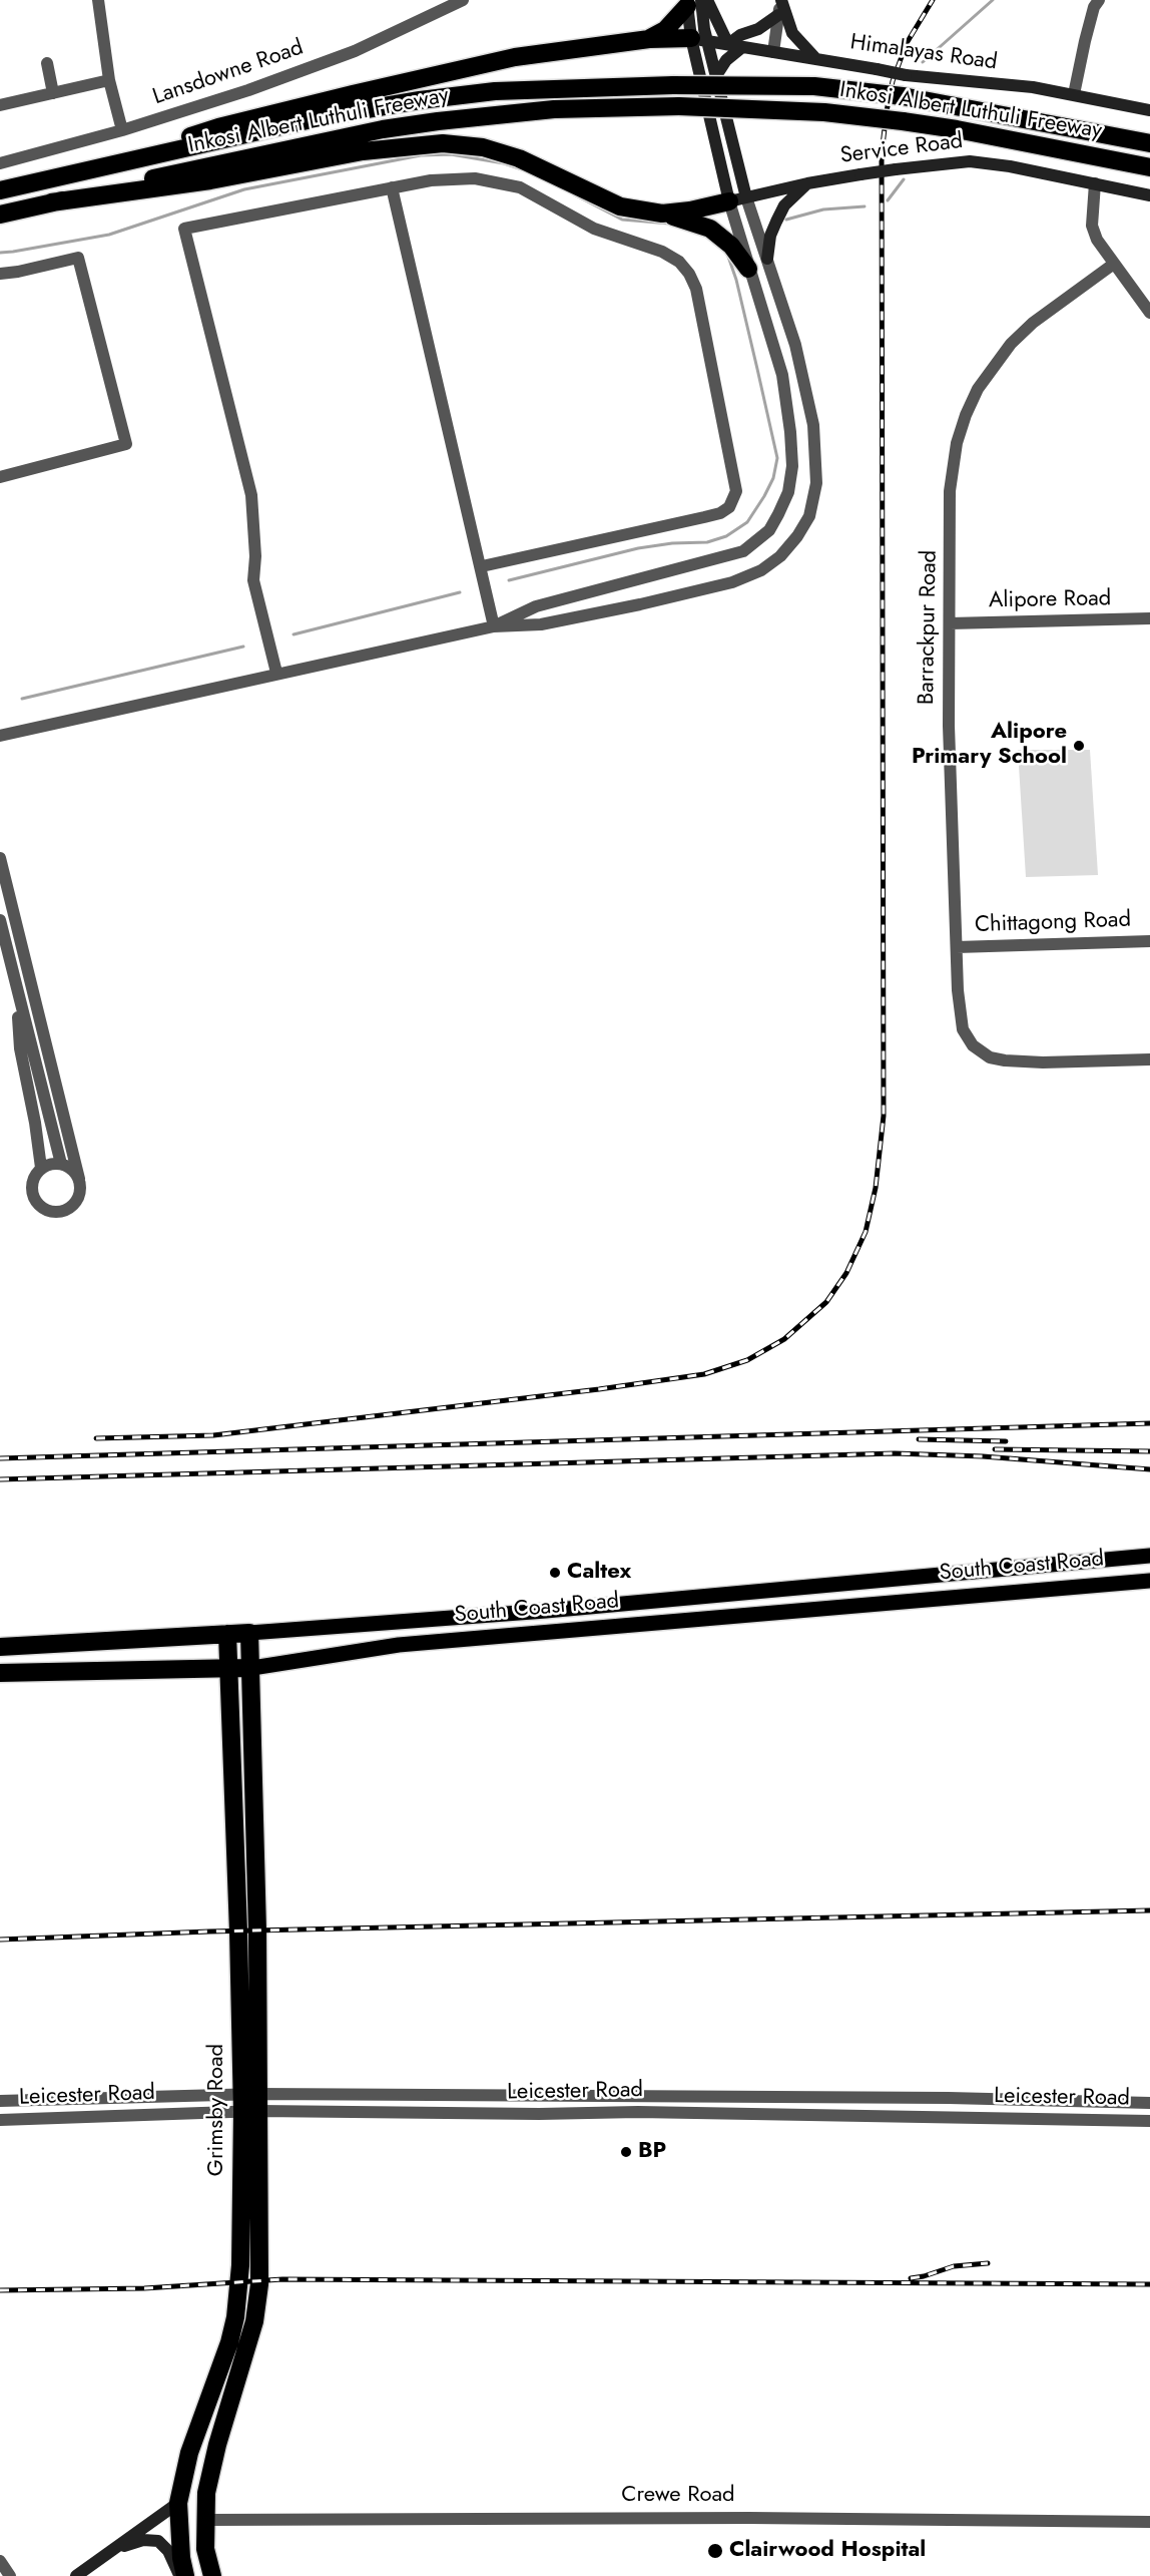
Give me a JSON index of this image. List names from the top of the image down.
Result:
{
  "streets": {
    "highway": ["Inkosi Albert Luthuli Freeway", "South Coast Road", "Grimsby Road"],
    "street": [
      "Himalayas Road",
      "Lansdowne Road",
      "Service Road",
      "Alipore Road",
      "Barrackpur Road",
      "Chittagong Road",
      "Leicester Road",
      "Crewe Road"
    ]
  },
  "crossings": [
    ["Alipore Road", "Barrackpur Road"],
    ["Barrackpur Road", "Chittagong Road"],
    ["South Coast Road", "Grimsby Road"],
    ["Leicester Road", "Grimsby Road"],
    ["Grimsby Road", "Crewe Road"]
  ],
  "places": [
    "Alipore Primary School",
    "Caltex",
    "BP",
    "Clairwood Hospital"
  ]
}
